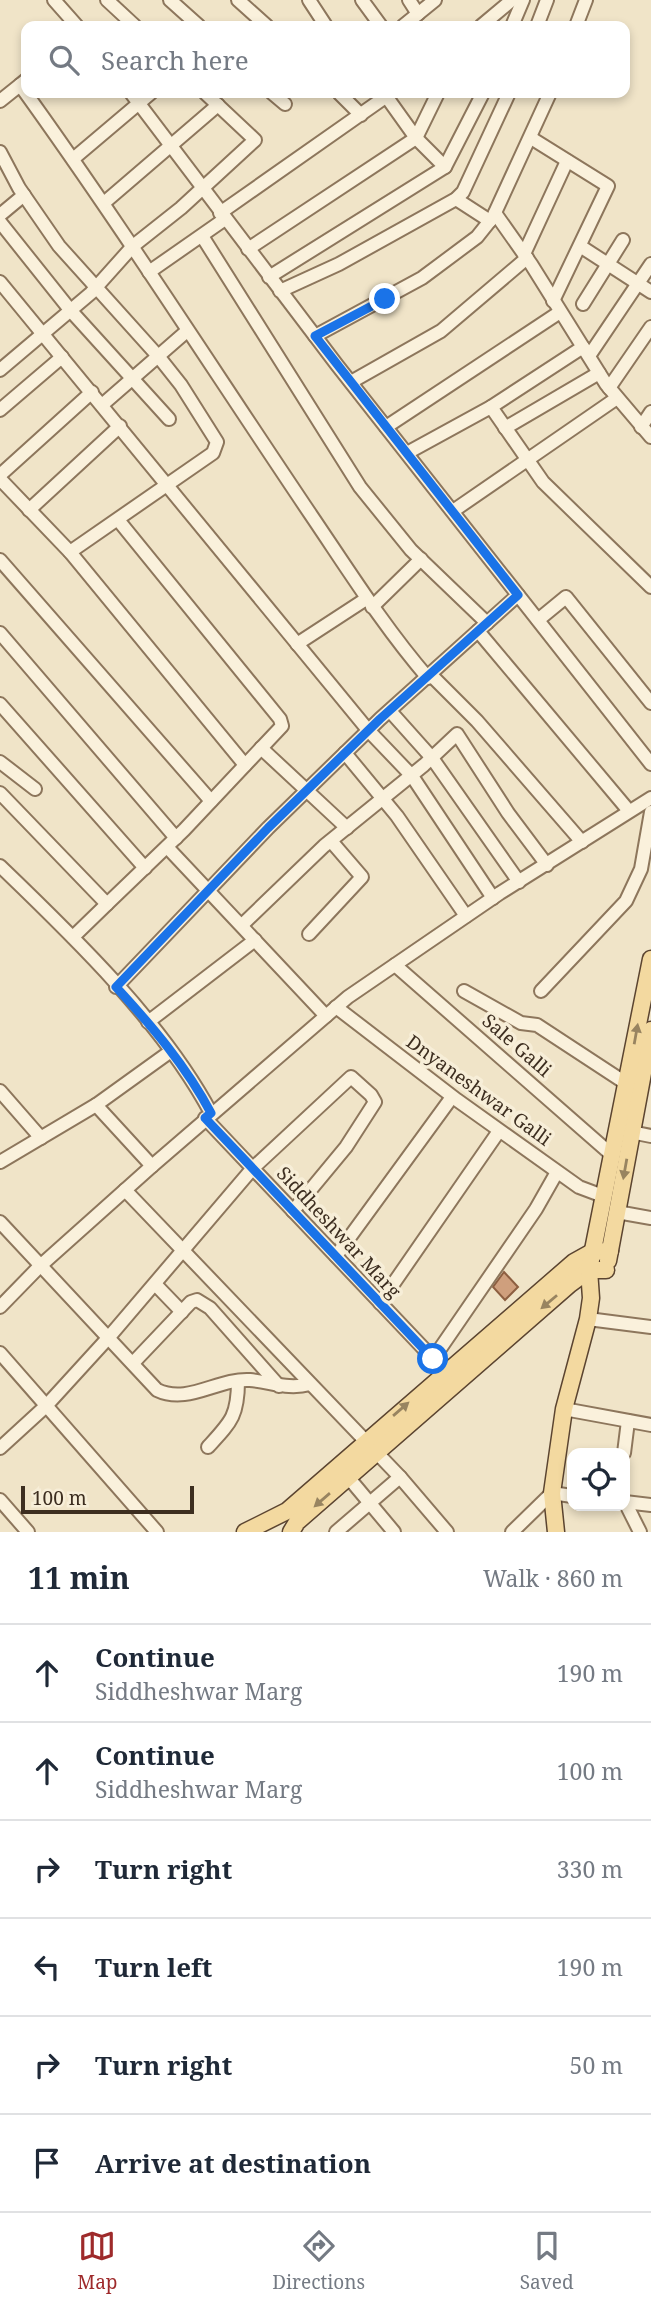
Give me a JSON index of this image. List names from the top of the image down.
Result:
{
  "streets": {
    "street": ["Sale Galli", "Dnyaneshwar Galli", "Siddheshwar Marg"]
  },
  "scale_bar": "100 m",
  "page": {
    "search": "Search here",
    "scale": "100 m",
    "heading": ["11 min", "Walk · 860 m"],
    "list": [
      ["Continue", "Siddheshwar Marg", "190 m"],
      ["Continue", "Siddheshwar Marg", "100 m"],
      ["Turn right", "330 m"],
      ["Turn left", "190 m"],
      ["Turn right", "50 m"],
      "Arrive at destination"
    ],
    "nav": ["Map", "Directions", "Saved"]
  }
}
